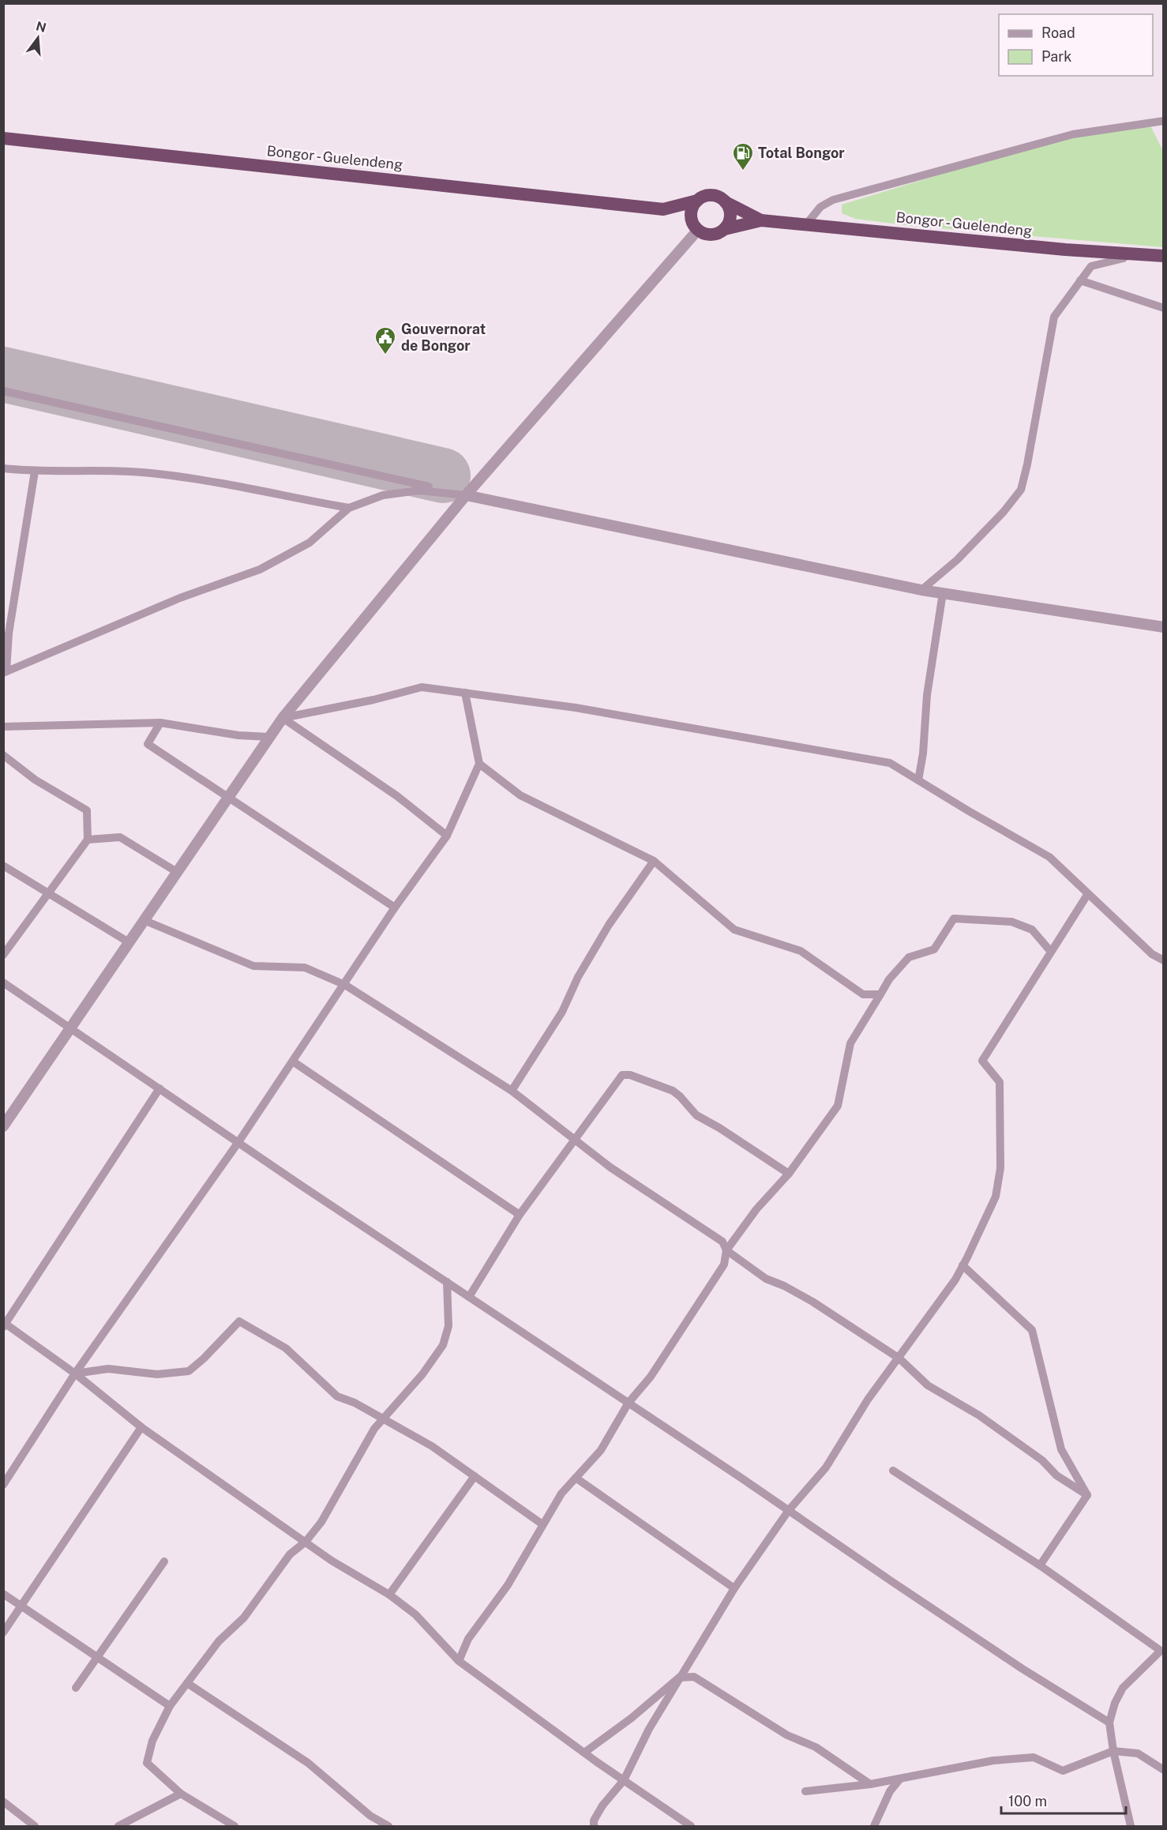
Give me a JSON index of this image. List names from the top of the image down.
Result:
{
  "streets": {
    "highway": ["Bongor - Guelendeng"]
  },
  "places": {
    "fuel station": ["Total Bongor"],
    "public building": ["Gouvernorat de Bongor"]
  },
  "legend": ["Road", "Park"],
  "scale_bar": "100 m",
  "north": "top"
}
